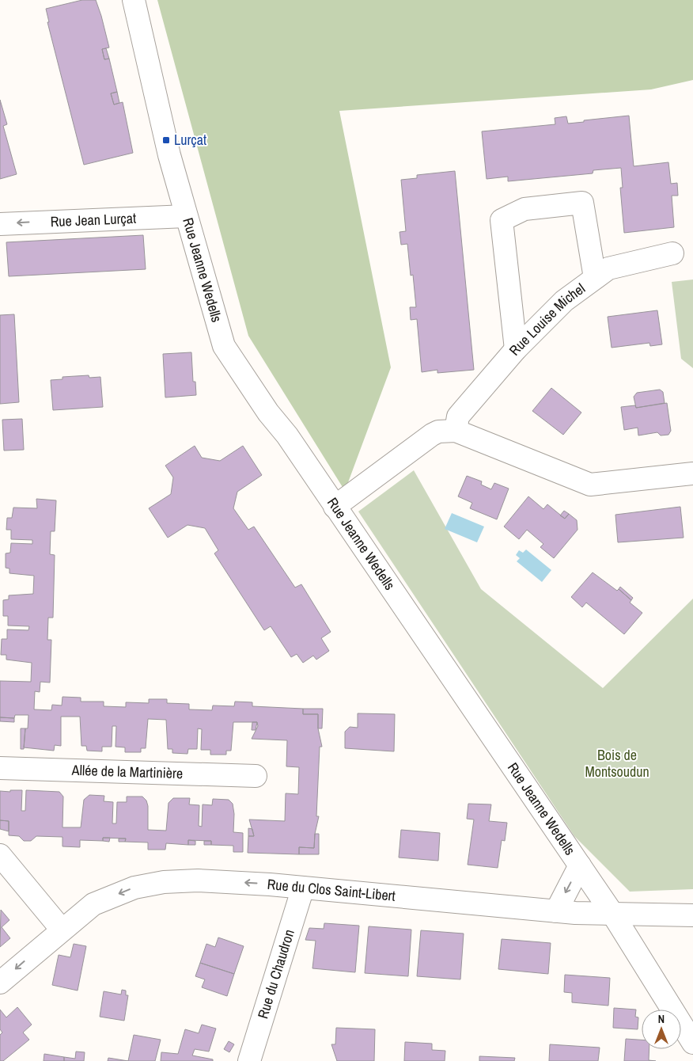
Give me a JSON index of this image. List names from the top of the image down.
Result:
{
  "streets": {
    "street": [
      "Rue Jean Lurçat",
      "Rue Jeanne Wedells",
      "Rue Louise Michel",
      "Allée de la Martinière",
      "Rue du Clos Saint-Libert",
      "Rue du Chaudron"
    ]
  },
  "crossings": [
    ["Rue Jean Lurçat", "Rue Jeanne Wedells"],
    ["Rue Jeanne Wedells", "Rue du Clos Saint-Libert"],
    ["Rue du Clos Saint-Libert", "Rue du Chaudron"]
  ],
  "one_way": ["Rue Jean Lurçat", "Rue du Clos Saint-Libert"],
  "parks": ["Bois de Montsoudun"],
  "places": {
    "transit": ["Lurçat"]
  },
  "north": "top"
}
